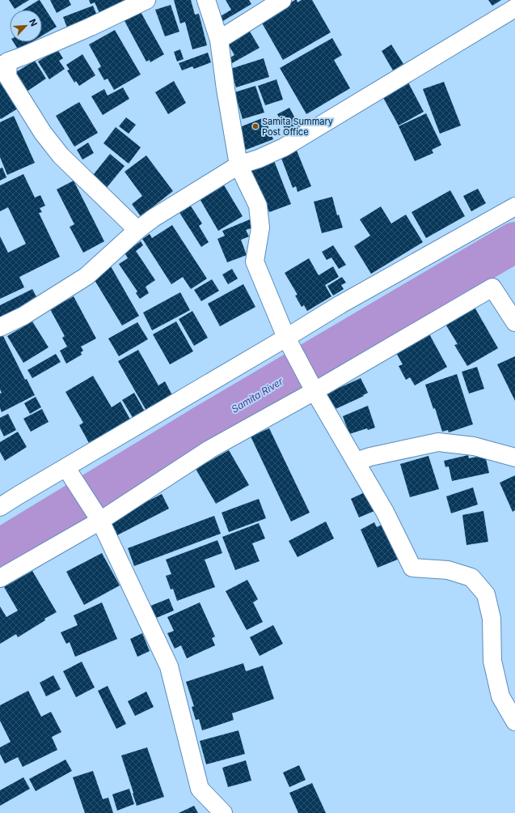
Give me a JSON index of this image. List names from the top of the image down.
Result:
{
  "water": ["Samita River"],
  "places": ["Samita Summary Post Office"],
  "north": "top right"
}
